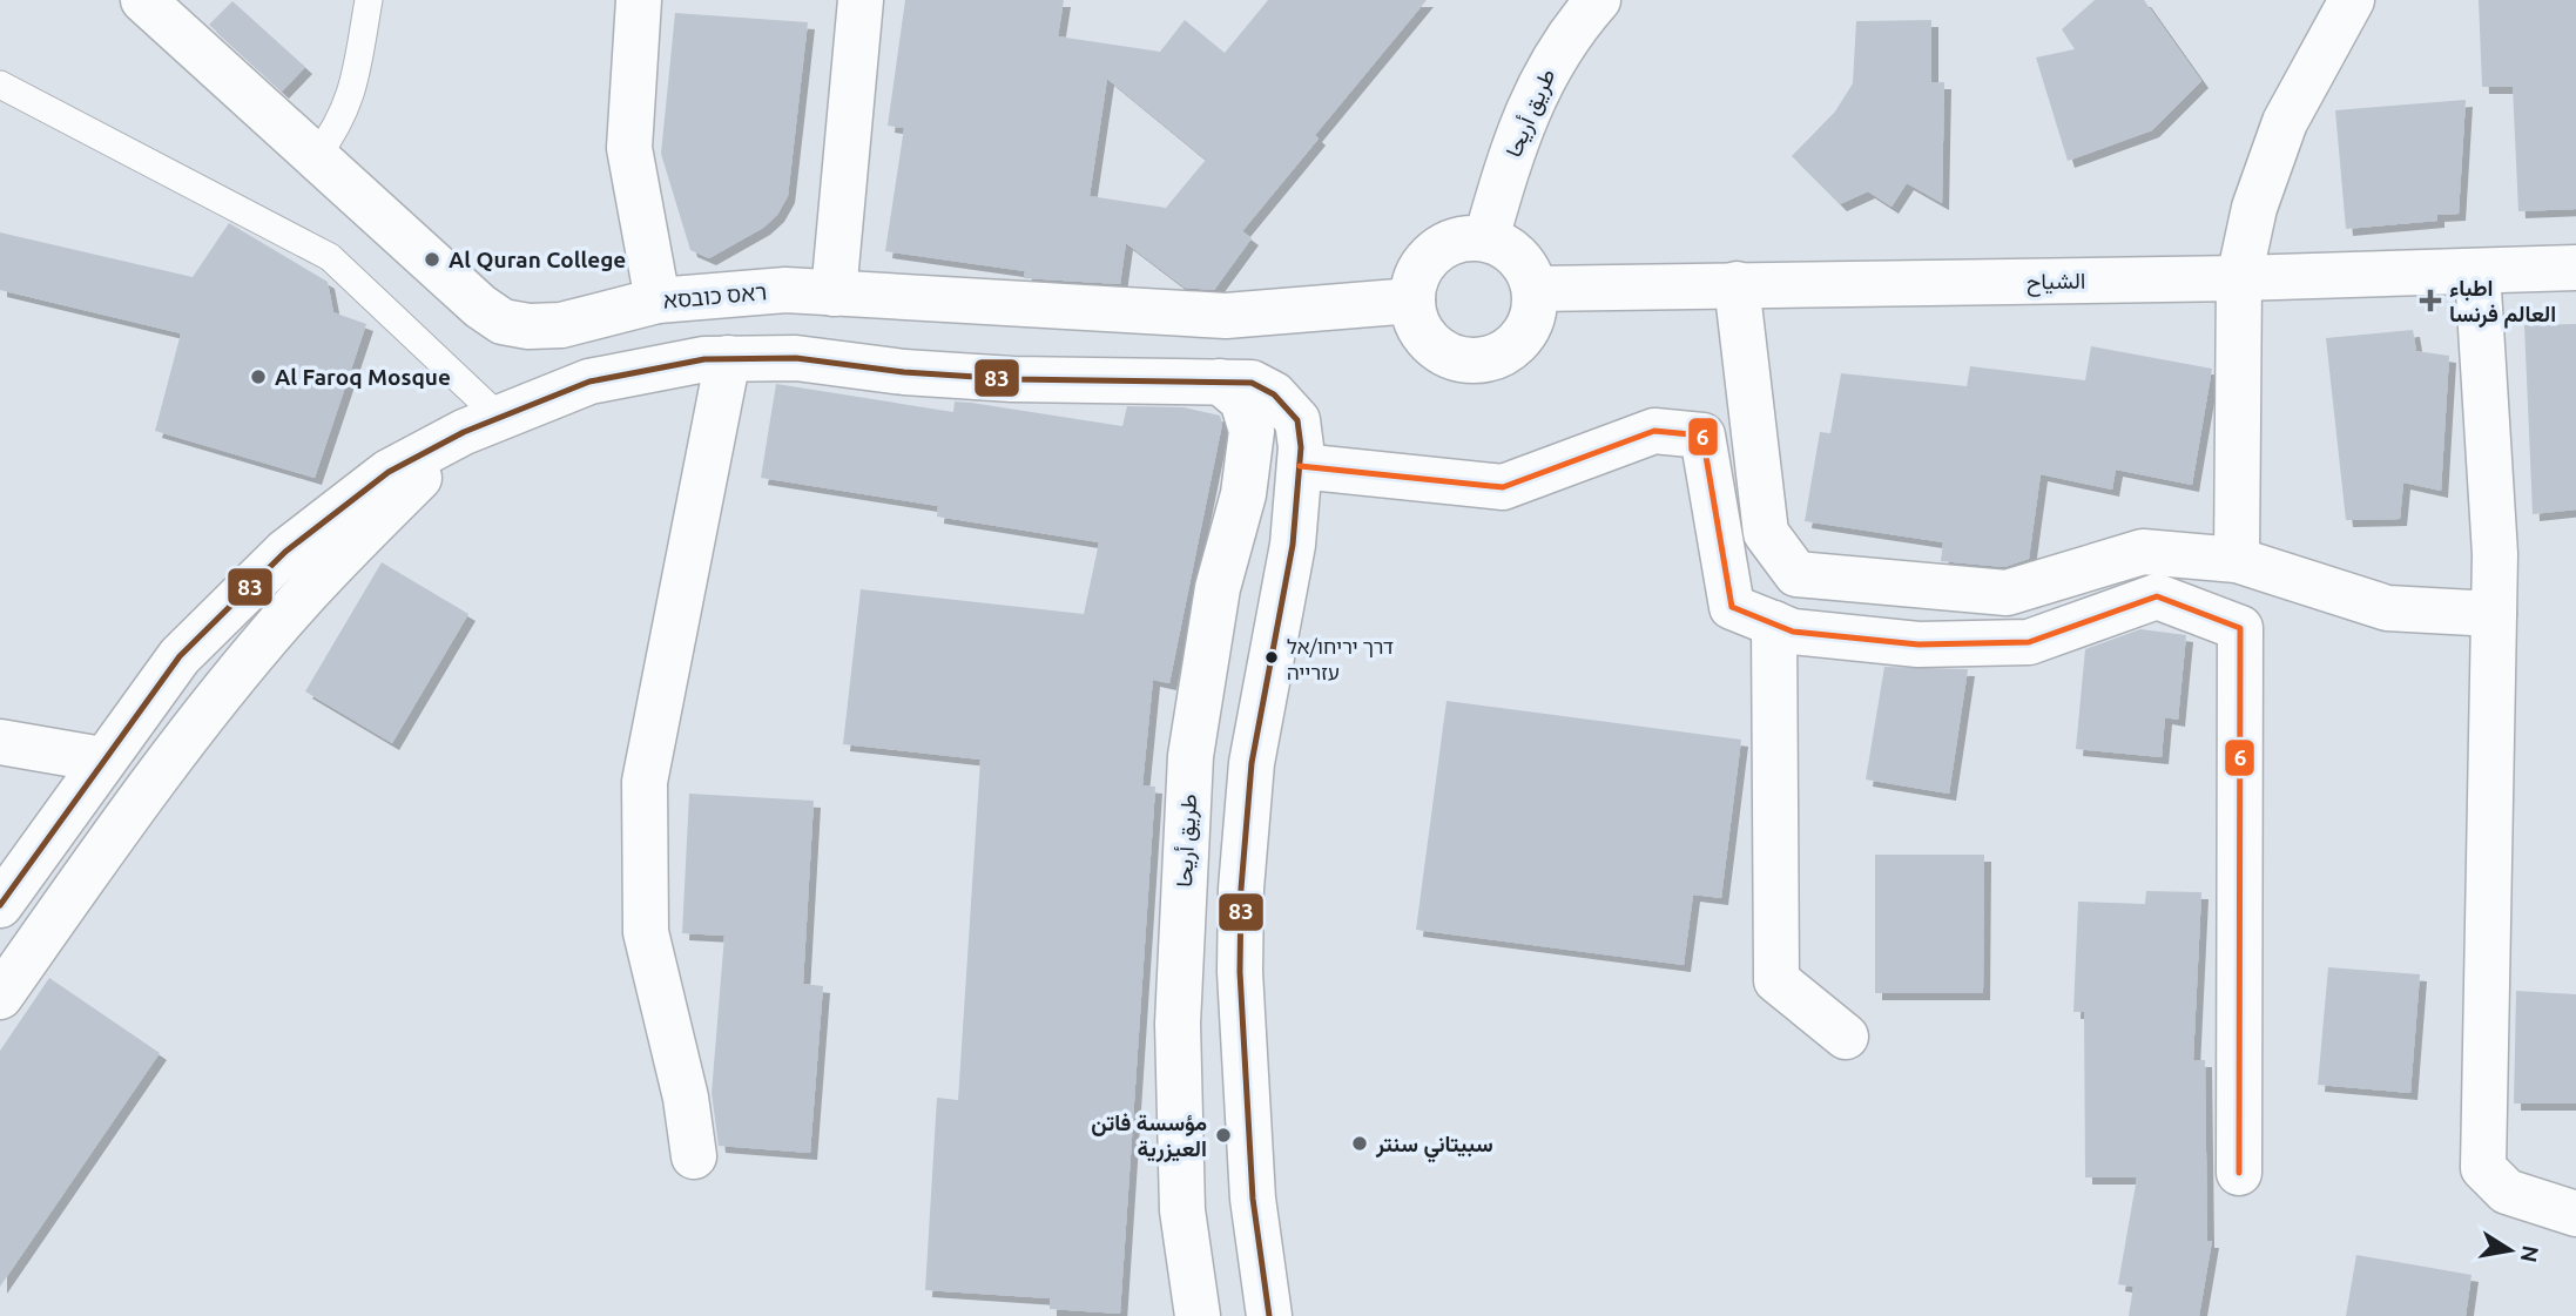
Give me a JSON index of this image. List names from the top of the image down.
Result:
{
  "streets": {
    "street": ["طريق أريحا", "الشياح", "ראס כובסא"]
  },
  "crossings": [
    ["طريق أريحا", "الشياح"],
    ["طريق أريحا", "ראס כובסא"],
    ["الشياح", "ראס כובסא"]
  ],
  "places": {
    "other": [
      "Al Quran College",
      "Al Faroq Mosque",
      "דרך יריחו/אל עזרייה",
      "مؤسسة فاتن العيزرية",
      "سبيتاني سنتر"
    ],
    "health": ["اطباء العالم فرنسا"]
  },
  "lines": ["transit line 83", "transit line 6"],
  "north": "right"
}
